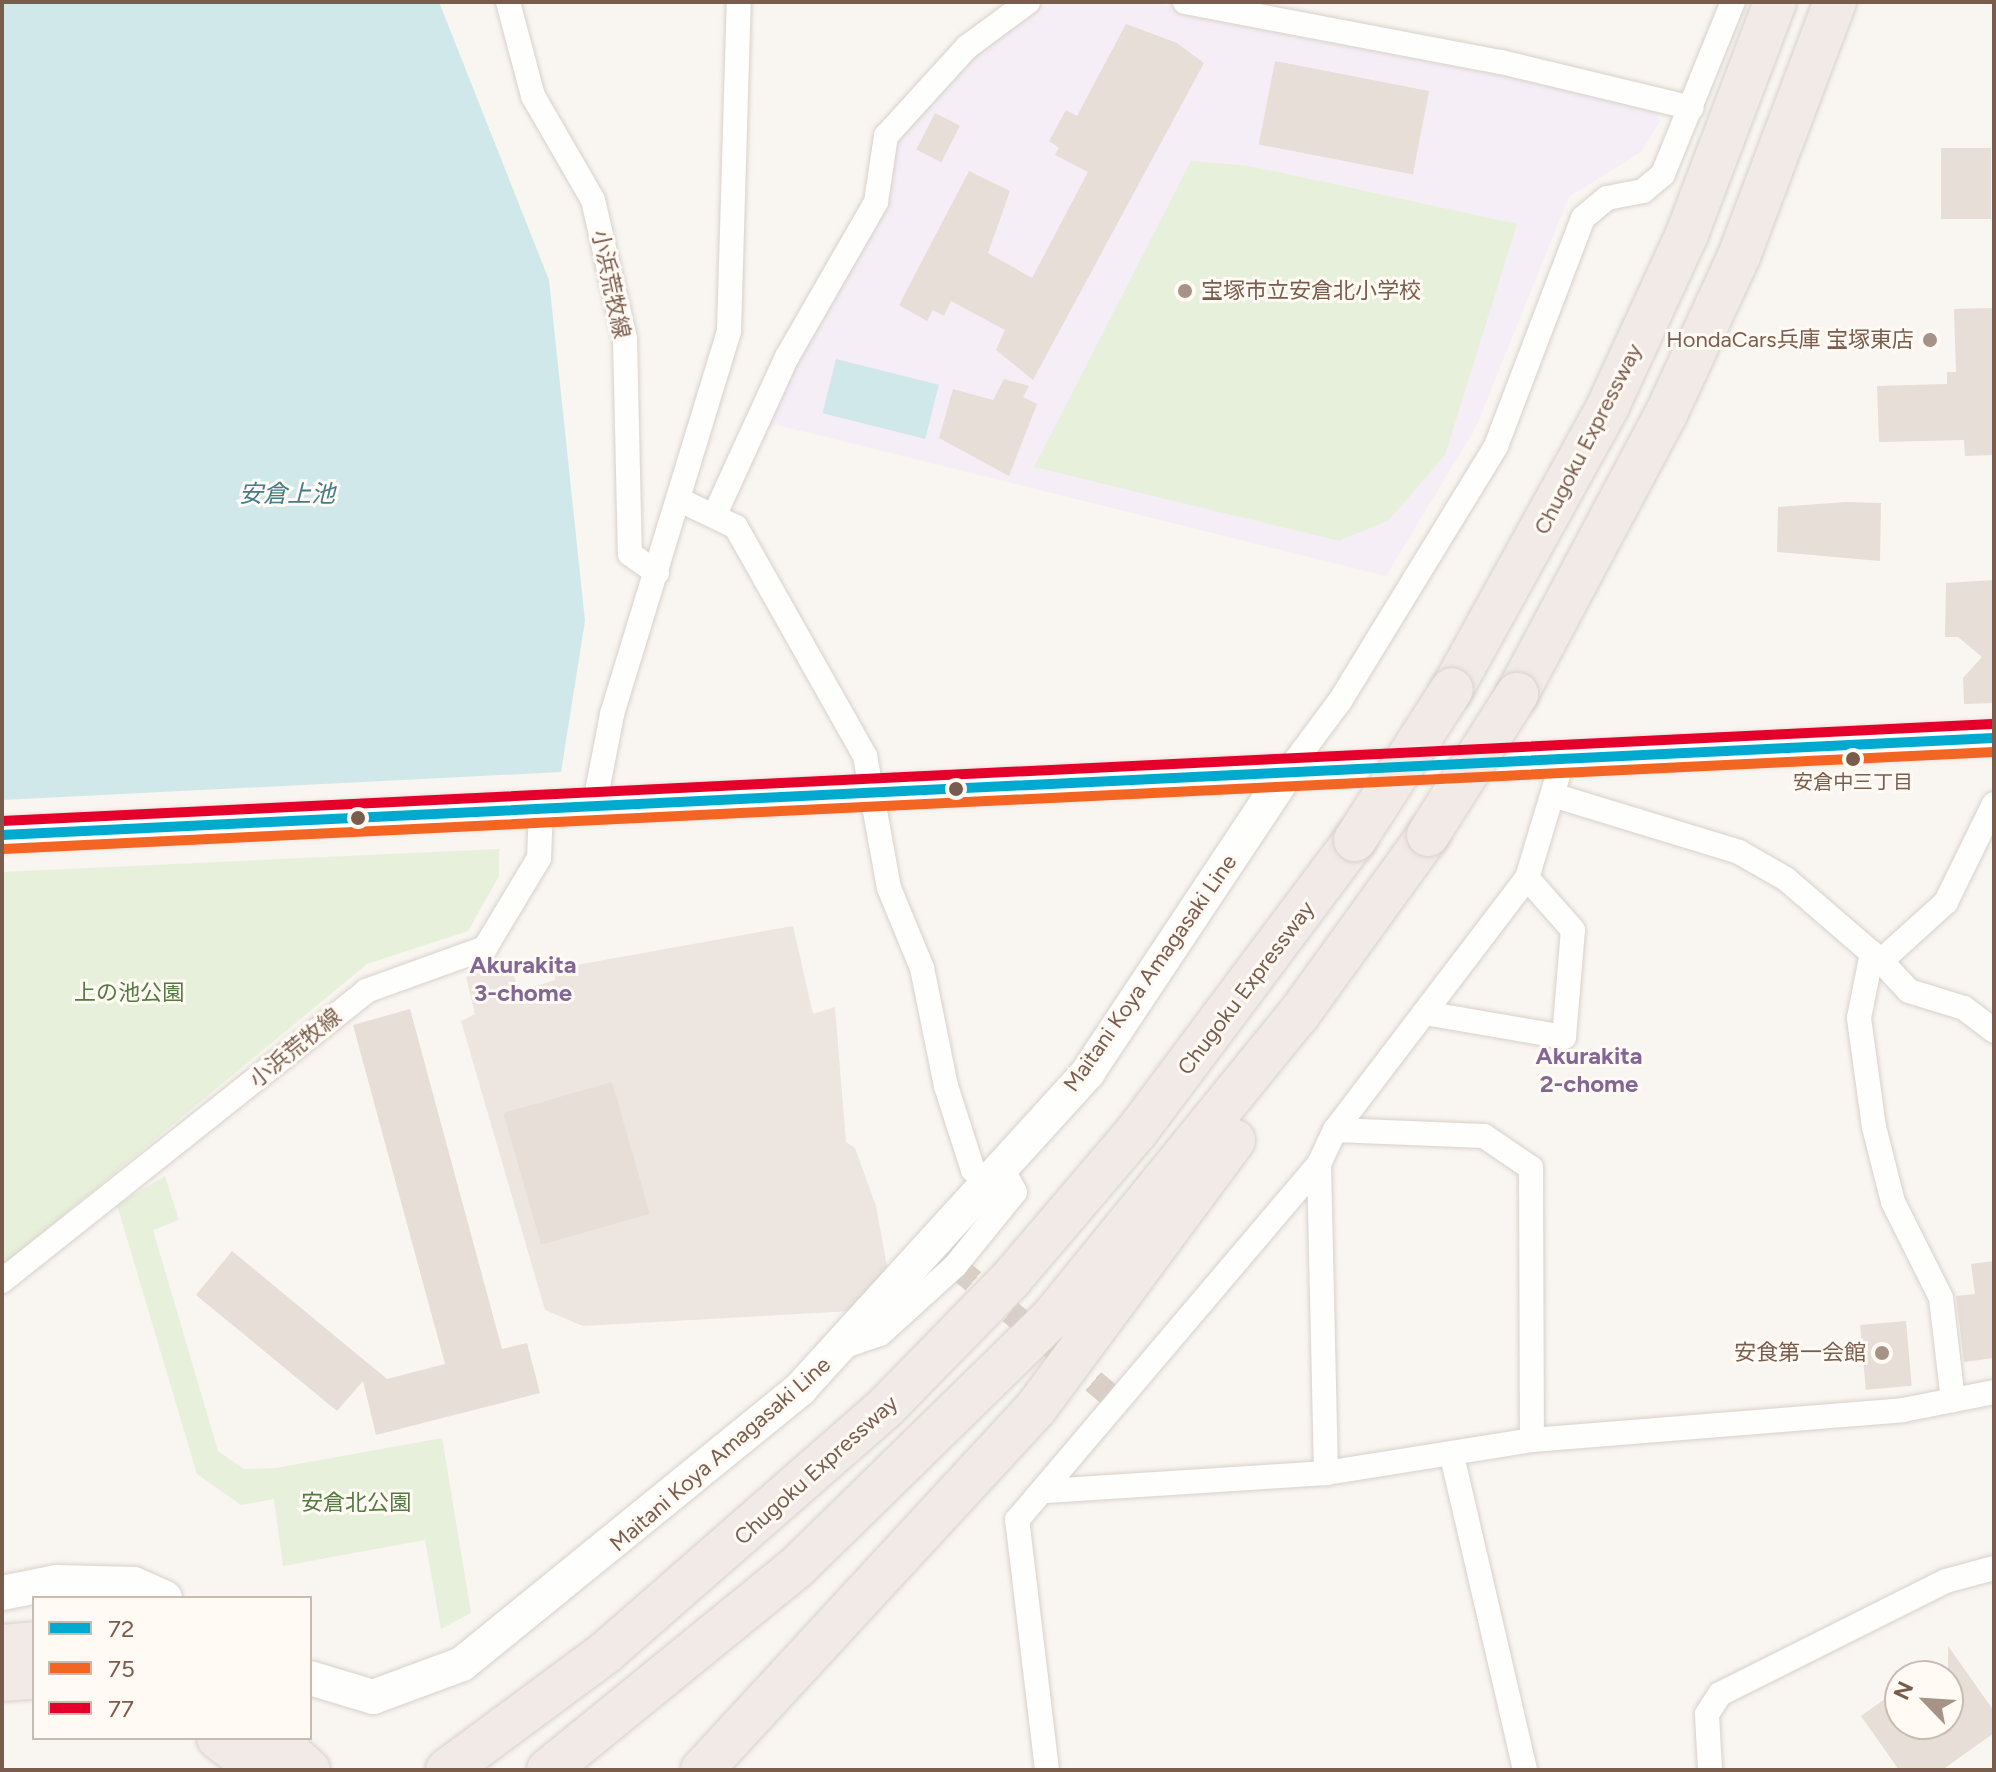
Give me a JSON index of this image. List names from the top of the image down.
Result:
{
  "streets": {
    "highway": ["Chugoku Expressway"],
    "main road": ["Maitani Koya Amagasaki Line"],
    "street": ["小浜荒牧線"]
  },
  "districts": ["Akurakita 3-chome", "Akurakita 2-chome"],
  "water": ["安倉上池"],
  "parks": ["上の池公園", "安倉北公園"],
  "places": [
    "宝塚市立安倉北小学校",
    "HondaCars兵庫 宝塚東店",
    "安倉中三丁目",
    "安食第一会館"
  ],
  "lines": ["transit line 77", "transit line 72", "transit line 75"],
  "legend": ["72", "75", "77"],
  "north": "top left"
}
